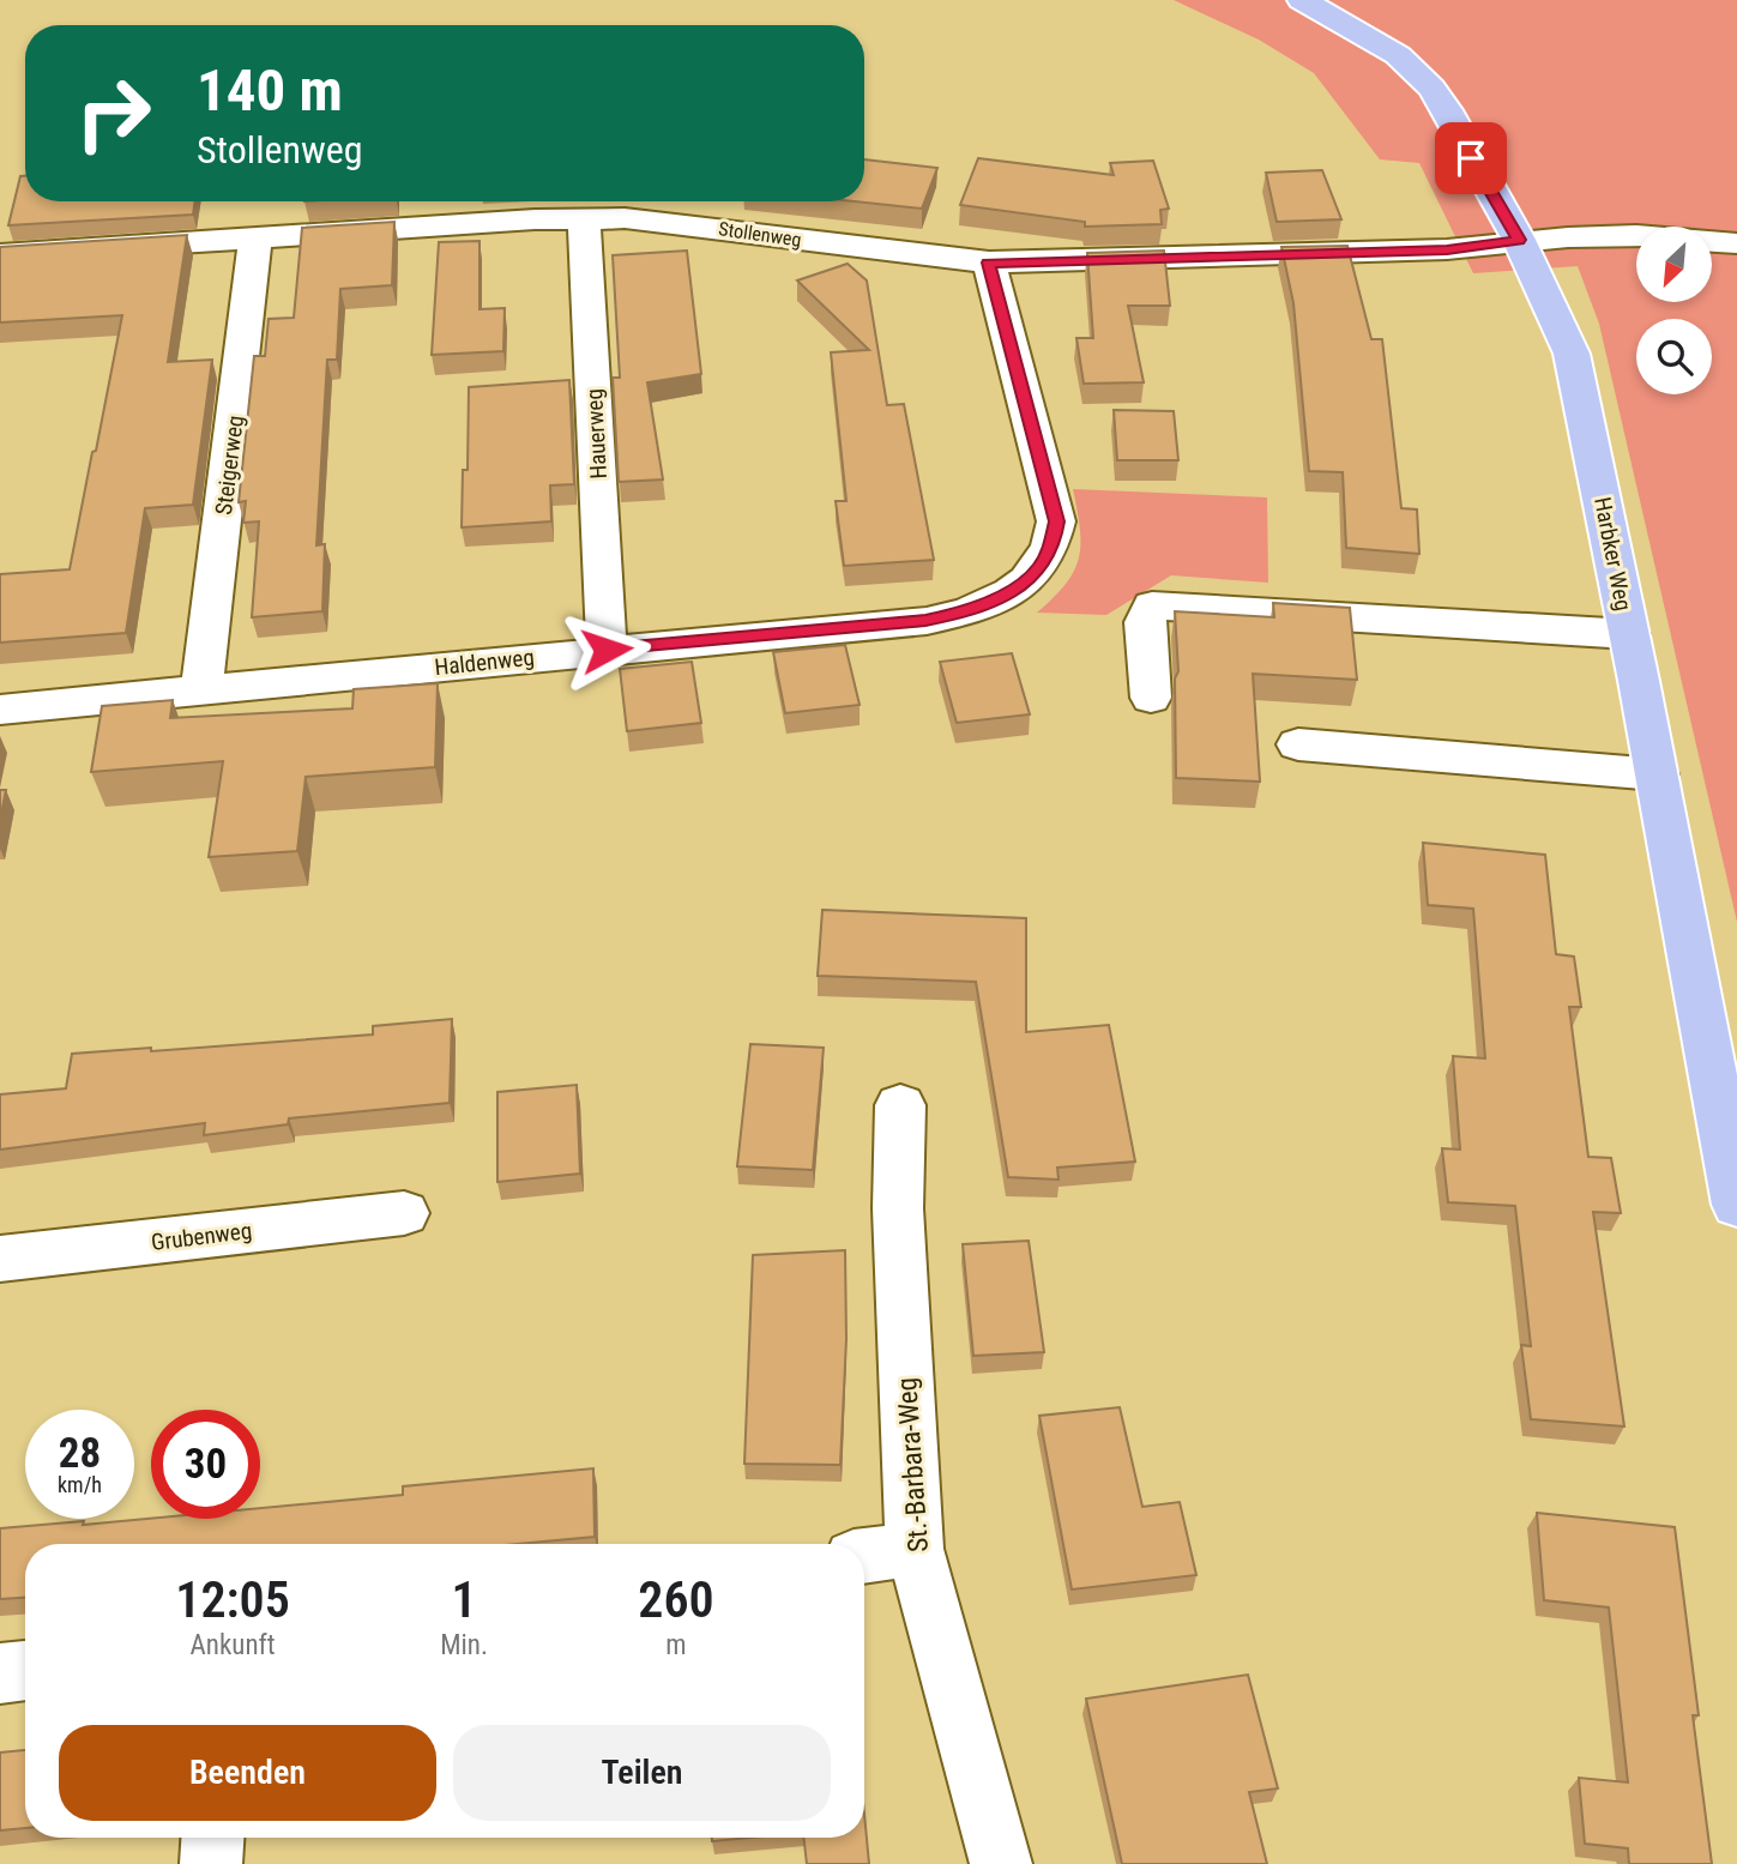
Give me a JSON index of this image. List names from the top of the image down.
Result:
{
  "streets": {
    "main road": ["Harbker Weg"],
    "street": [
      "Stollenweg",
      "Hauerweg",
      "Steigerweg",
      "Haldenweg",
      "Grubenweg",
      "St.-Barbara-Weg"
    ]
  },
  "crossings": [
    ["Stollenweg", "Hauerweg"],
    ["Stollenweg", "Steigerweg"],
    ["Stollenweg", "Harbker Weg"],
    ["Stollenweg", "Haldenweg"],
    ["Hauerweg", "Haldenweg"],
    ["Steigerweg", "Haldenweg"]
  ],
  "north": "bottom left",
  "page": {
    "turn": ["140 m", "Stollenweg"],
    "speed": "28 km/h",
    "limit": "30",
    "eta": [
      "12:05",
      "Ankunft",
      "1",
      "Min.",
      "260",
      "m"
    ],
    "buttons": ["Beenden", "Teilen"]
  }
}
